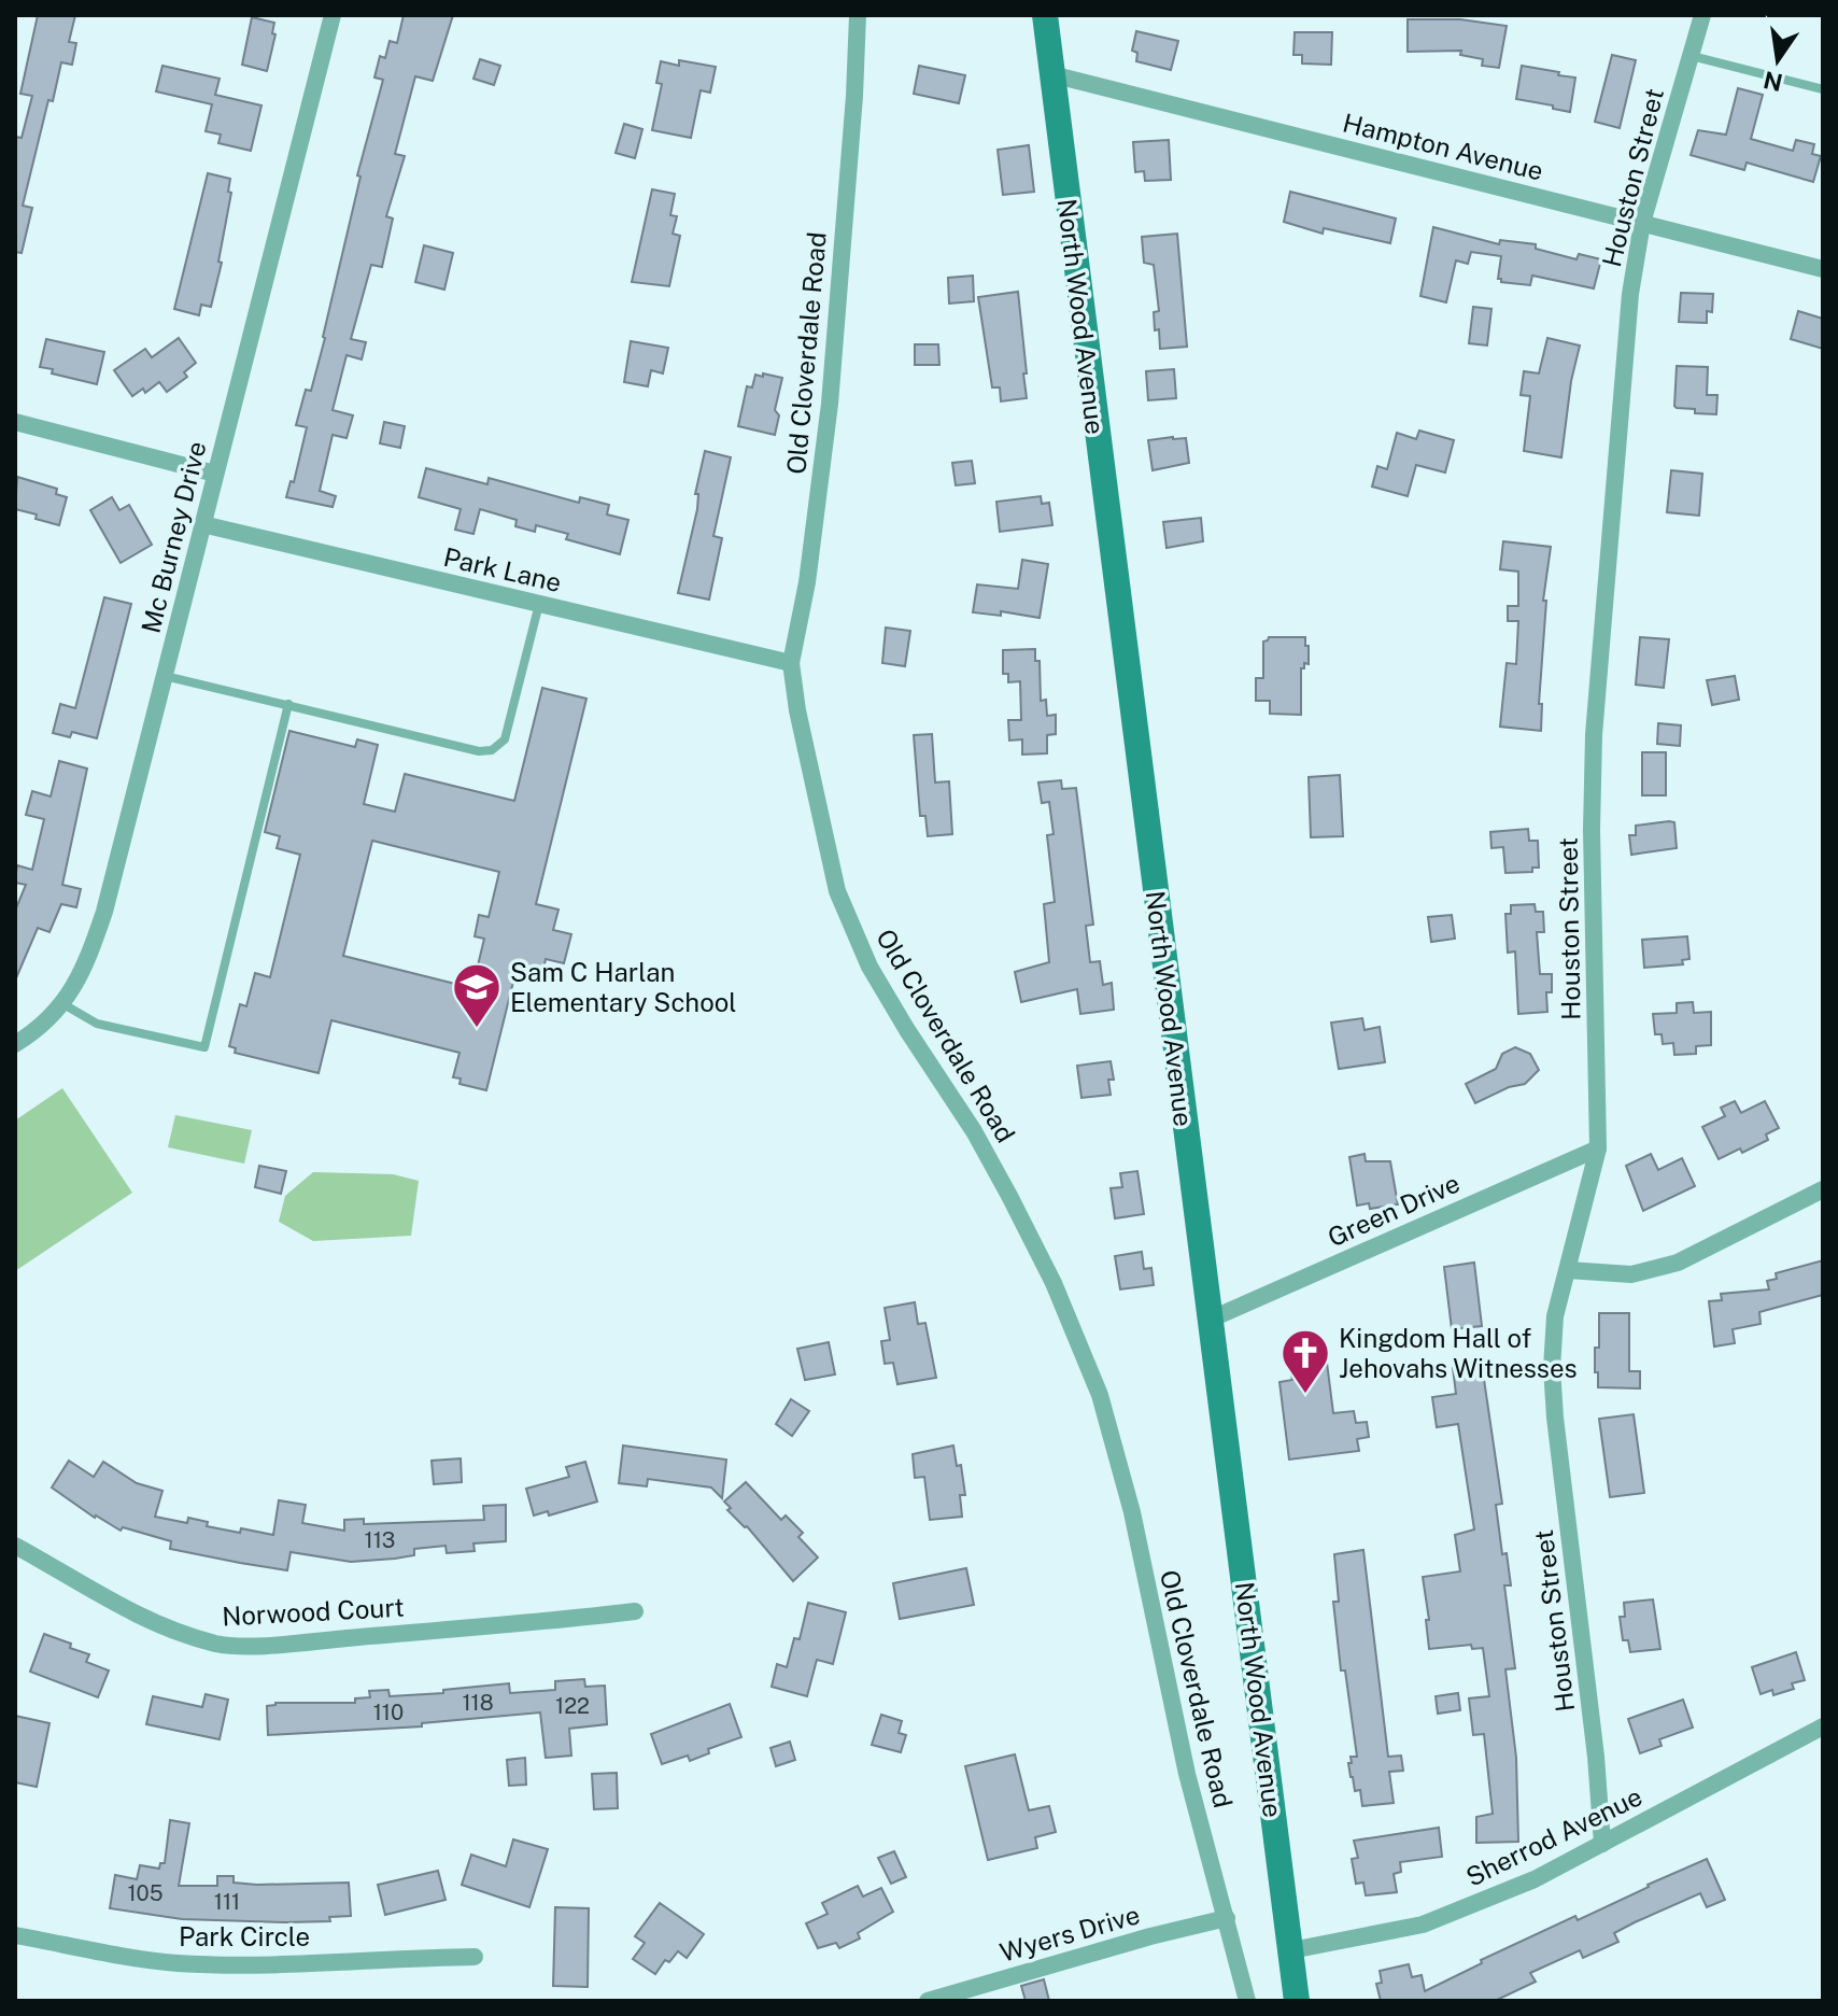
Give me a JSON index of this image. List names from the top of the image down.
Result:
{
  "streets": {
    "main road": ["North Wood Avenue"],
    "street": [
      "Hampton Avenue",
      "Houston Street",
      "Old Cloverdale Road",
      "Mc Burney Drive",
      "Park Lane",
      "Green Drive",
      "Norwood Court",
      "Sherrod Avenue",
      "Wyers Drive",
      "Park Circle"
    ]
  },
  "crossings": [
    ["Hampton Avenue", "Houston Street"],
    ["Hampton Avenue", "North Wood Avenue"],
    ["Houston Street", "Green Drive"],
    ["Houston Street", "Sherrod Avenue"],
    ["North Wood Avenue", "Green Drive"],
    ["North Wood Avenue", "Sherrod Avenue"],
    ["Old Cloverdale Road", "Park Lane"],
    ["Old Cloverdale Road", "Wyers Drive"],
    ["Mc Burney Drive", "Park Lane"]
  ],
  "places": {
    "school or university": ["Sam C Harlan Elementary School"],
    "church": ["Kingdom Hall of Jehovahs Witnesses"]
  },
  "house_numbers": [
    "113",
    "118",
    "122",
    "110",
    "105",
    "111"
  ],
  "north": "bottom"
}
